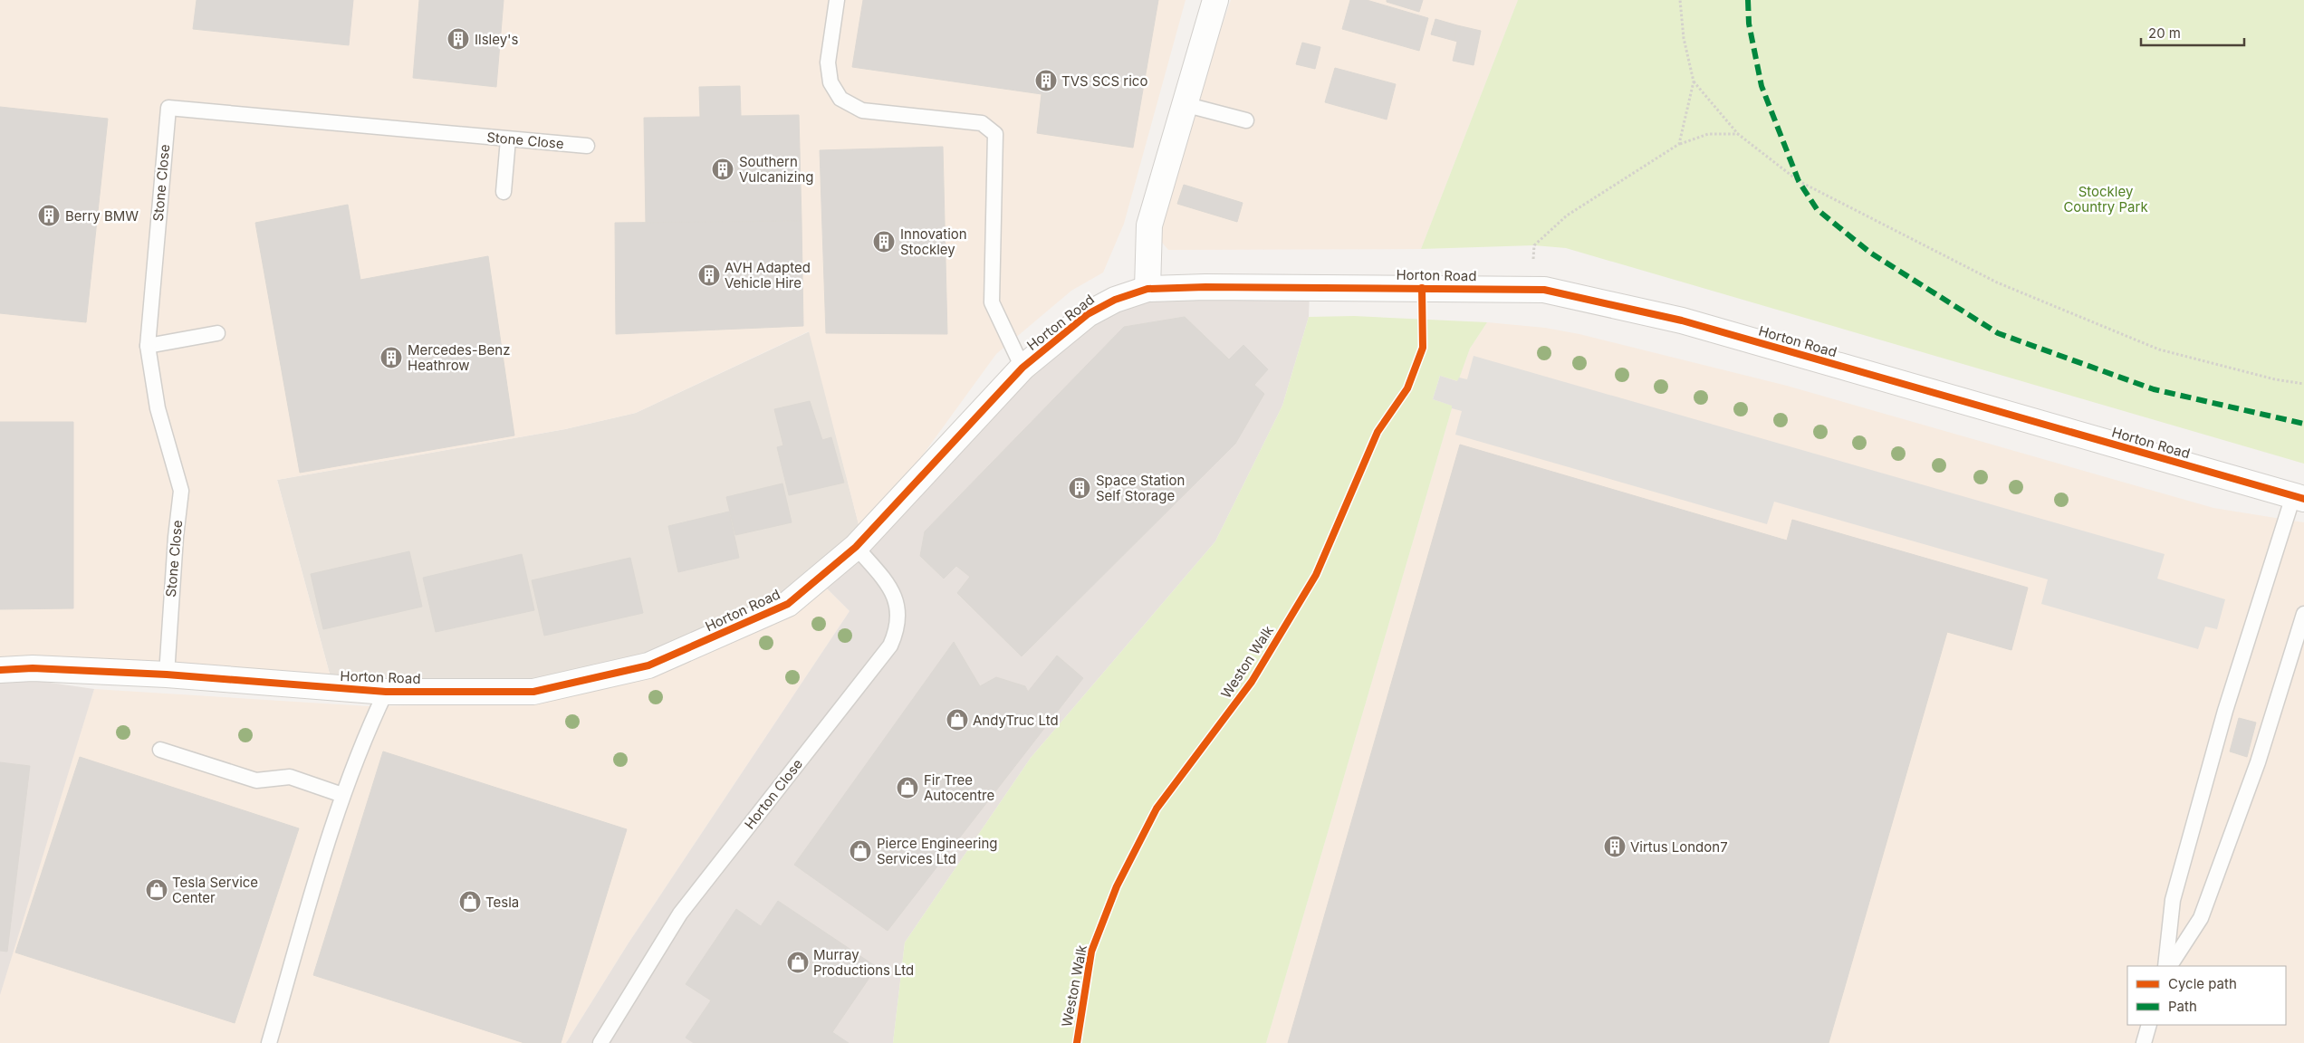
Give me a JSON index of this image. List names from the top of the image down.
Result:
{
  "streets": {
    "street": ["Horton Road"],
    "lane": ["Stone Close", "Horton Close"],
    "cycle path": ["Weston Walk"]
  },
  "crossings": [
    ["Stone Close", "Horton Road"],
    ["Horton Road", "Horton Close"]
  ],
  "parks": ["Stockley Country Park"],
  "places": {
    "building": [
      "Ilsley's",
      "TVS SCS rico",
      "Southern Vulcanizing",
      "Berry BMW",
      "Innovation Stockley",
      "AVH Adapted Vehicle Hire",
      "Mercedes-Benz Heathrow",
      "Space Station Self Storage",
      "Virtus London7"
    ],
    "shop": [
      "AndyTruc Ltd",
      "Fir Tree Autocentre",
      "Pierce Engineering Services Ltd",
      "Tesla Service Center",
      "Tesla",
      "Murray Productions Ltd"
    ]
  },
  "legend": ["Cycle path", "Path"],
  "scale_bar": "20 m"
}
